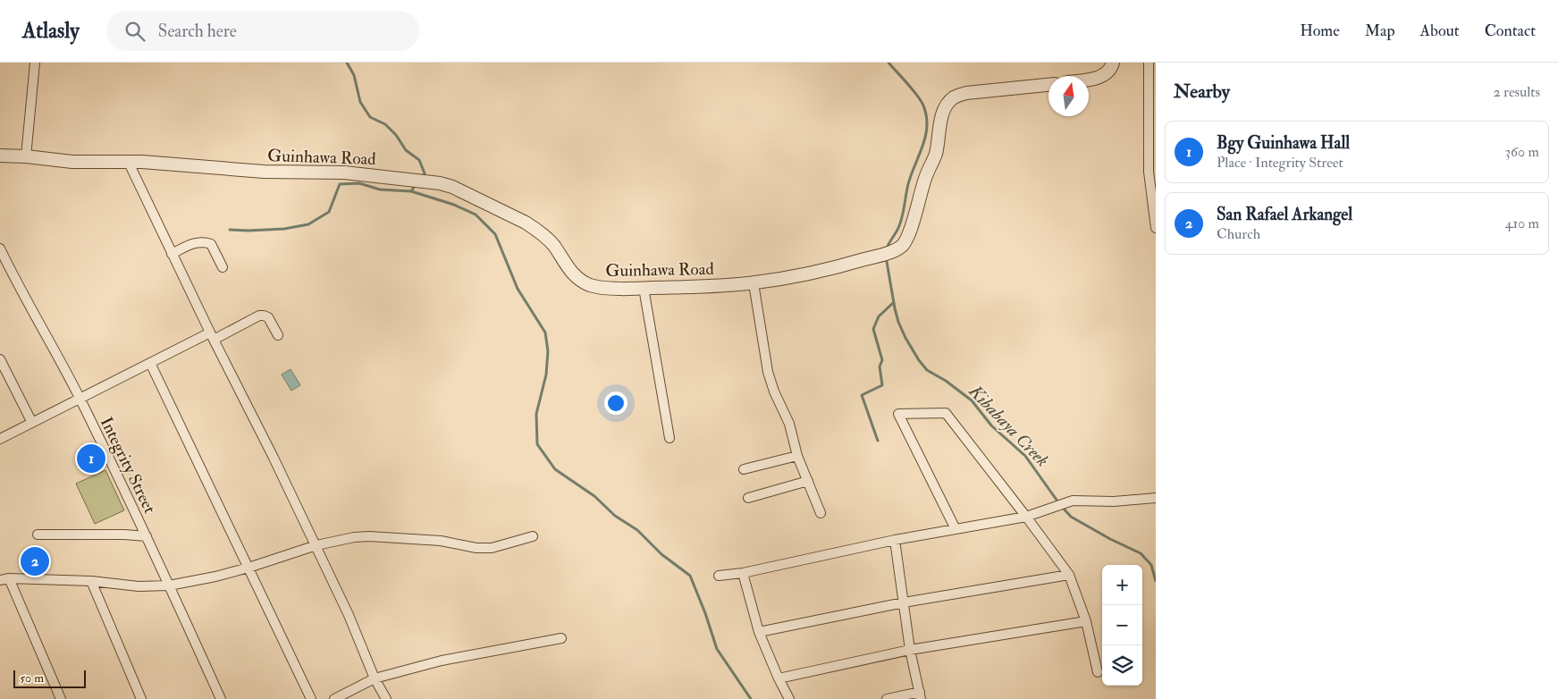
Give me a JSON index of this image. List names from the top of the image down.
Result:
{
  "streets": {
    "street": ["Guinhawa Road", "Integrity Street"]
  },
  "water": ["Kibabaya Creek"],
  "scale_bar": "50 m",
  "north": "top",
  "page": {
    "header": "Atlasly",
    "search": "Search here",
    "nav": [
      "Home",
      "Map",
      "About",
      "Contact"
    ],
    "heading": ["Nearby", "2 results"],
    "list": [
      {
        "mark": "1",
        "name": "Bgy Guinhawa Hall",
        "note": "Place · Integrity Street",
        "value": "360 m"
      },
      {
        "mark": "2",
        "name": "San Rafael Arkangel",
        "note": "Church",
        "value": "410 m"
      }
    ],
    "pins": ["1", "2"],
    "map_buttons": ["+", "−"],
    "scale": "50 m"
  }
}
